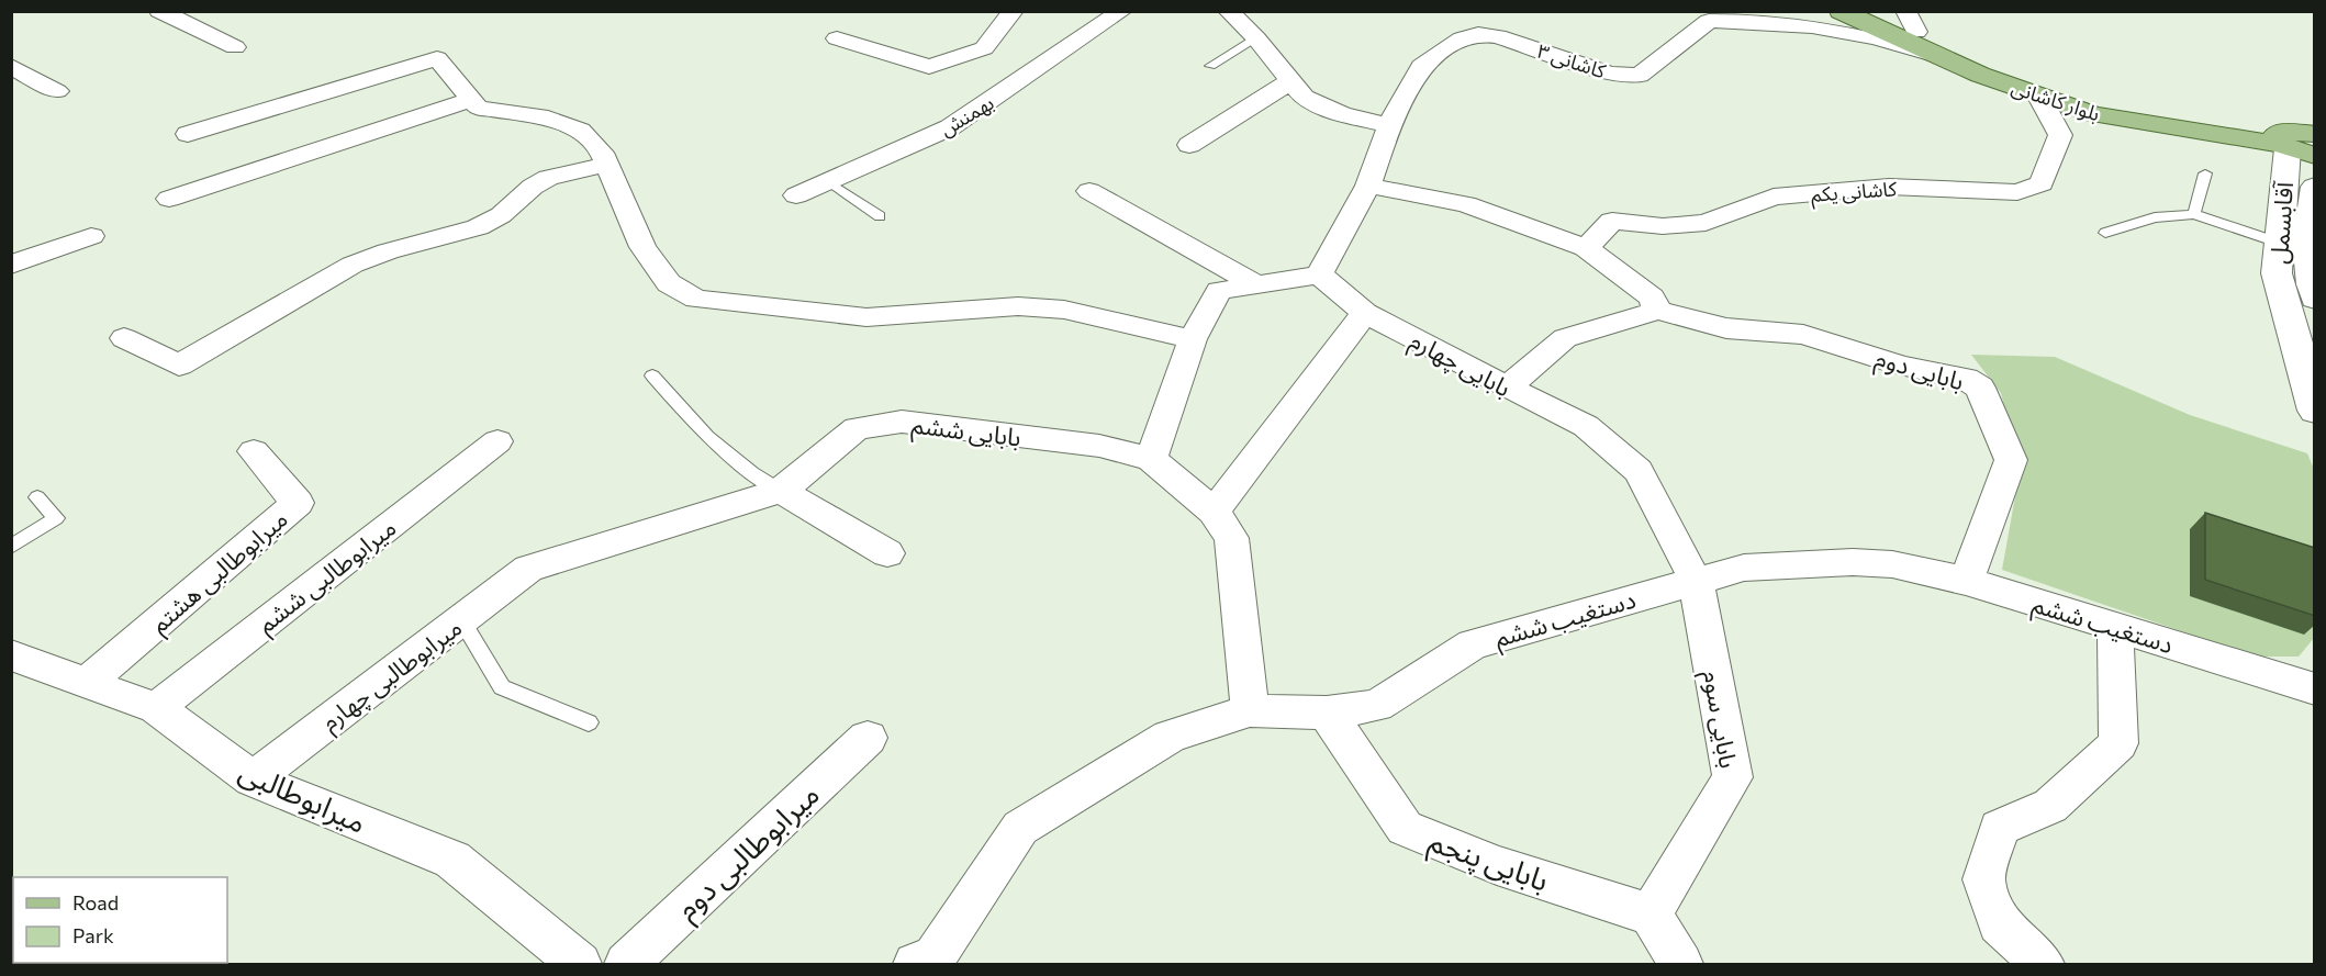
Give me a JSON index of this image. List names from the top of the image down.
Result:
{
  "streets": {
    "main road": ["بلوار کاشانی"],
    "street": [
      "کاشانی ۳",
      "بهمنش",
      "کاشانی یکم",
      "آقابسمل",
      "بابایی چهارم",
      "بابایی دوم",
      "بابایی ششم",
      "میرابوطالبی هشتم",
      "میرابوطالبی ششم",
      "دستغیب ششم",
      "میرابوطالبی چهارم",
      "بابایی سوم",
      "میرابوطالبی",
      "میرابوطالبی دوم",
      "بابایی پنجم"
    ]
  },
  "crossings": [
    ["کاشانی ۳", "بلوار کاشانی"],
    ["بلوار کاشانی", "کاشانی یکم"],
    ["بلوار کاشانی", "آقابسمل"],
    ["بابایی چهارم", "دستغیب ششم"],
    ["بابایی چهارم", "بابایی سوم"],
    ["بابایی دوم", "دستغیب ششم"],
    ["بابایی ششم", "دستغیب ششم"],
    ["بابایی ششم", "میرابوطالبی چهارم"],
    ["میرابوطالبی هشتم", "میرابوطالبی"],
    ["میرابوطالبی ششم", "میرابوطالبی"],
    ["دستغیب ششم", "بابایی سوم"],
    ["دستغیب ششم", "بابایی پنجم"],
    ["میرابوطالبی چهارم", "میرابوطالبی"],
    ["بابایی سوم", "بابایی پنجم"]
  ],
  "legend": ["Road", "Park"]
}
